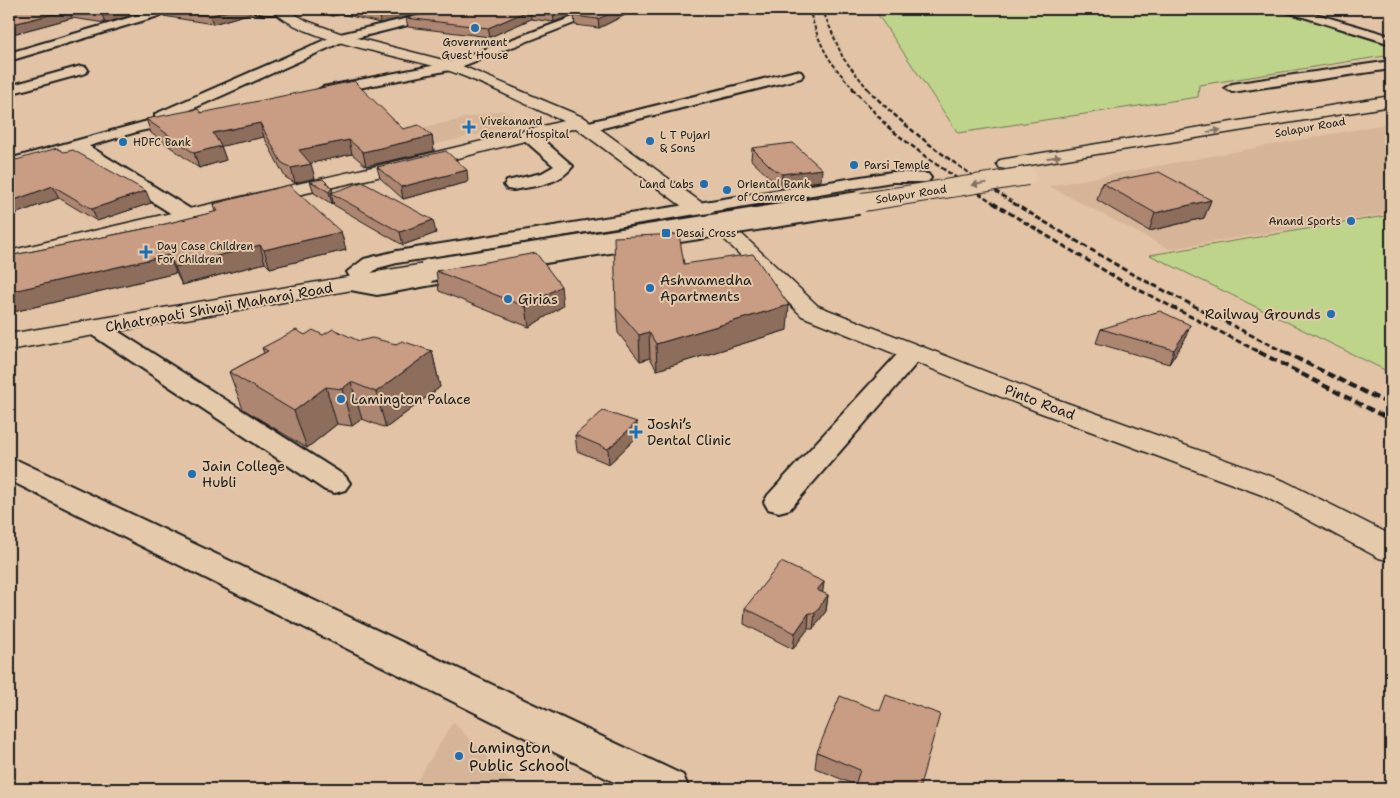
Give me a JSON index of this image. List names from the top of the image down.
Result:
{
  "streets": {
    "main road": ["Solapur Road", "Chhatrapati Shivaji Maharaj Road", "Pinto Road"]
  },
  "crossings": [
    ["Solapur Road", "Chhatrapati Shivaji Maharaj Road"]
  ],
  "places": {
    "other": [
      "Government Guest House",
      "L T Pujari & Sons",
      "HDFC Bank",
      "Parsi Temple",
      "Land Labs",
      "Oriental Bank of Commerce",
      "Anand Sports",
      "Ashwamedha Apartments",
      "Girias",
      "Railway Grounds",
      "Lamington Palace",
      "Jain College Hubli",
      "Lamington Public School"
    ],
    "health": ["Vivekanand General Hospital", "Day Case Children For Children", "Joshi’s Dental Clinic"],
    "transit": ["Desai Cross"]
  }
}
